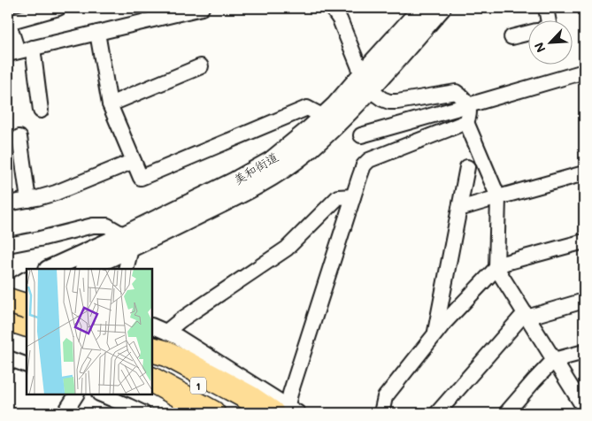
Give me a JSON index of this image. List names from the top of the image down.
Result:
{
  "streets": {
    "highway": ["1"],
    "street": ["美和街道"]
  },
  "north": "bottom left"
}
